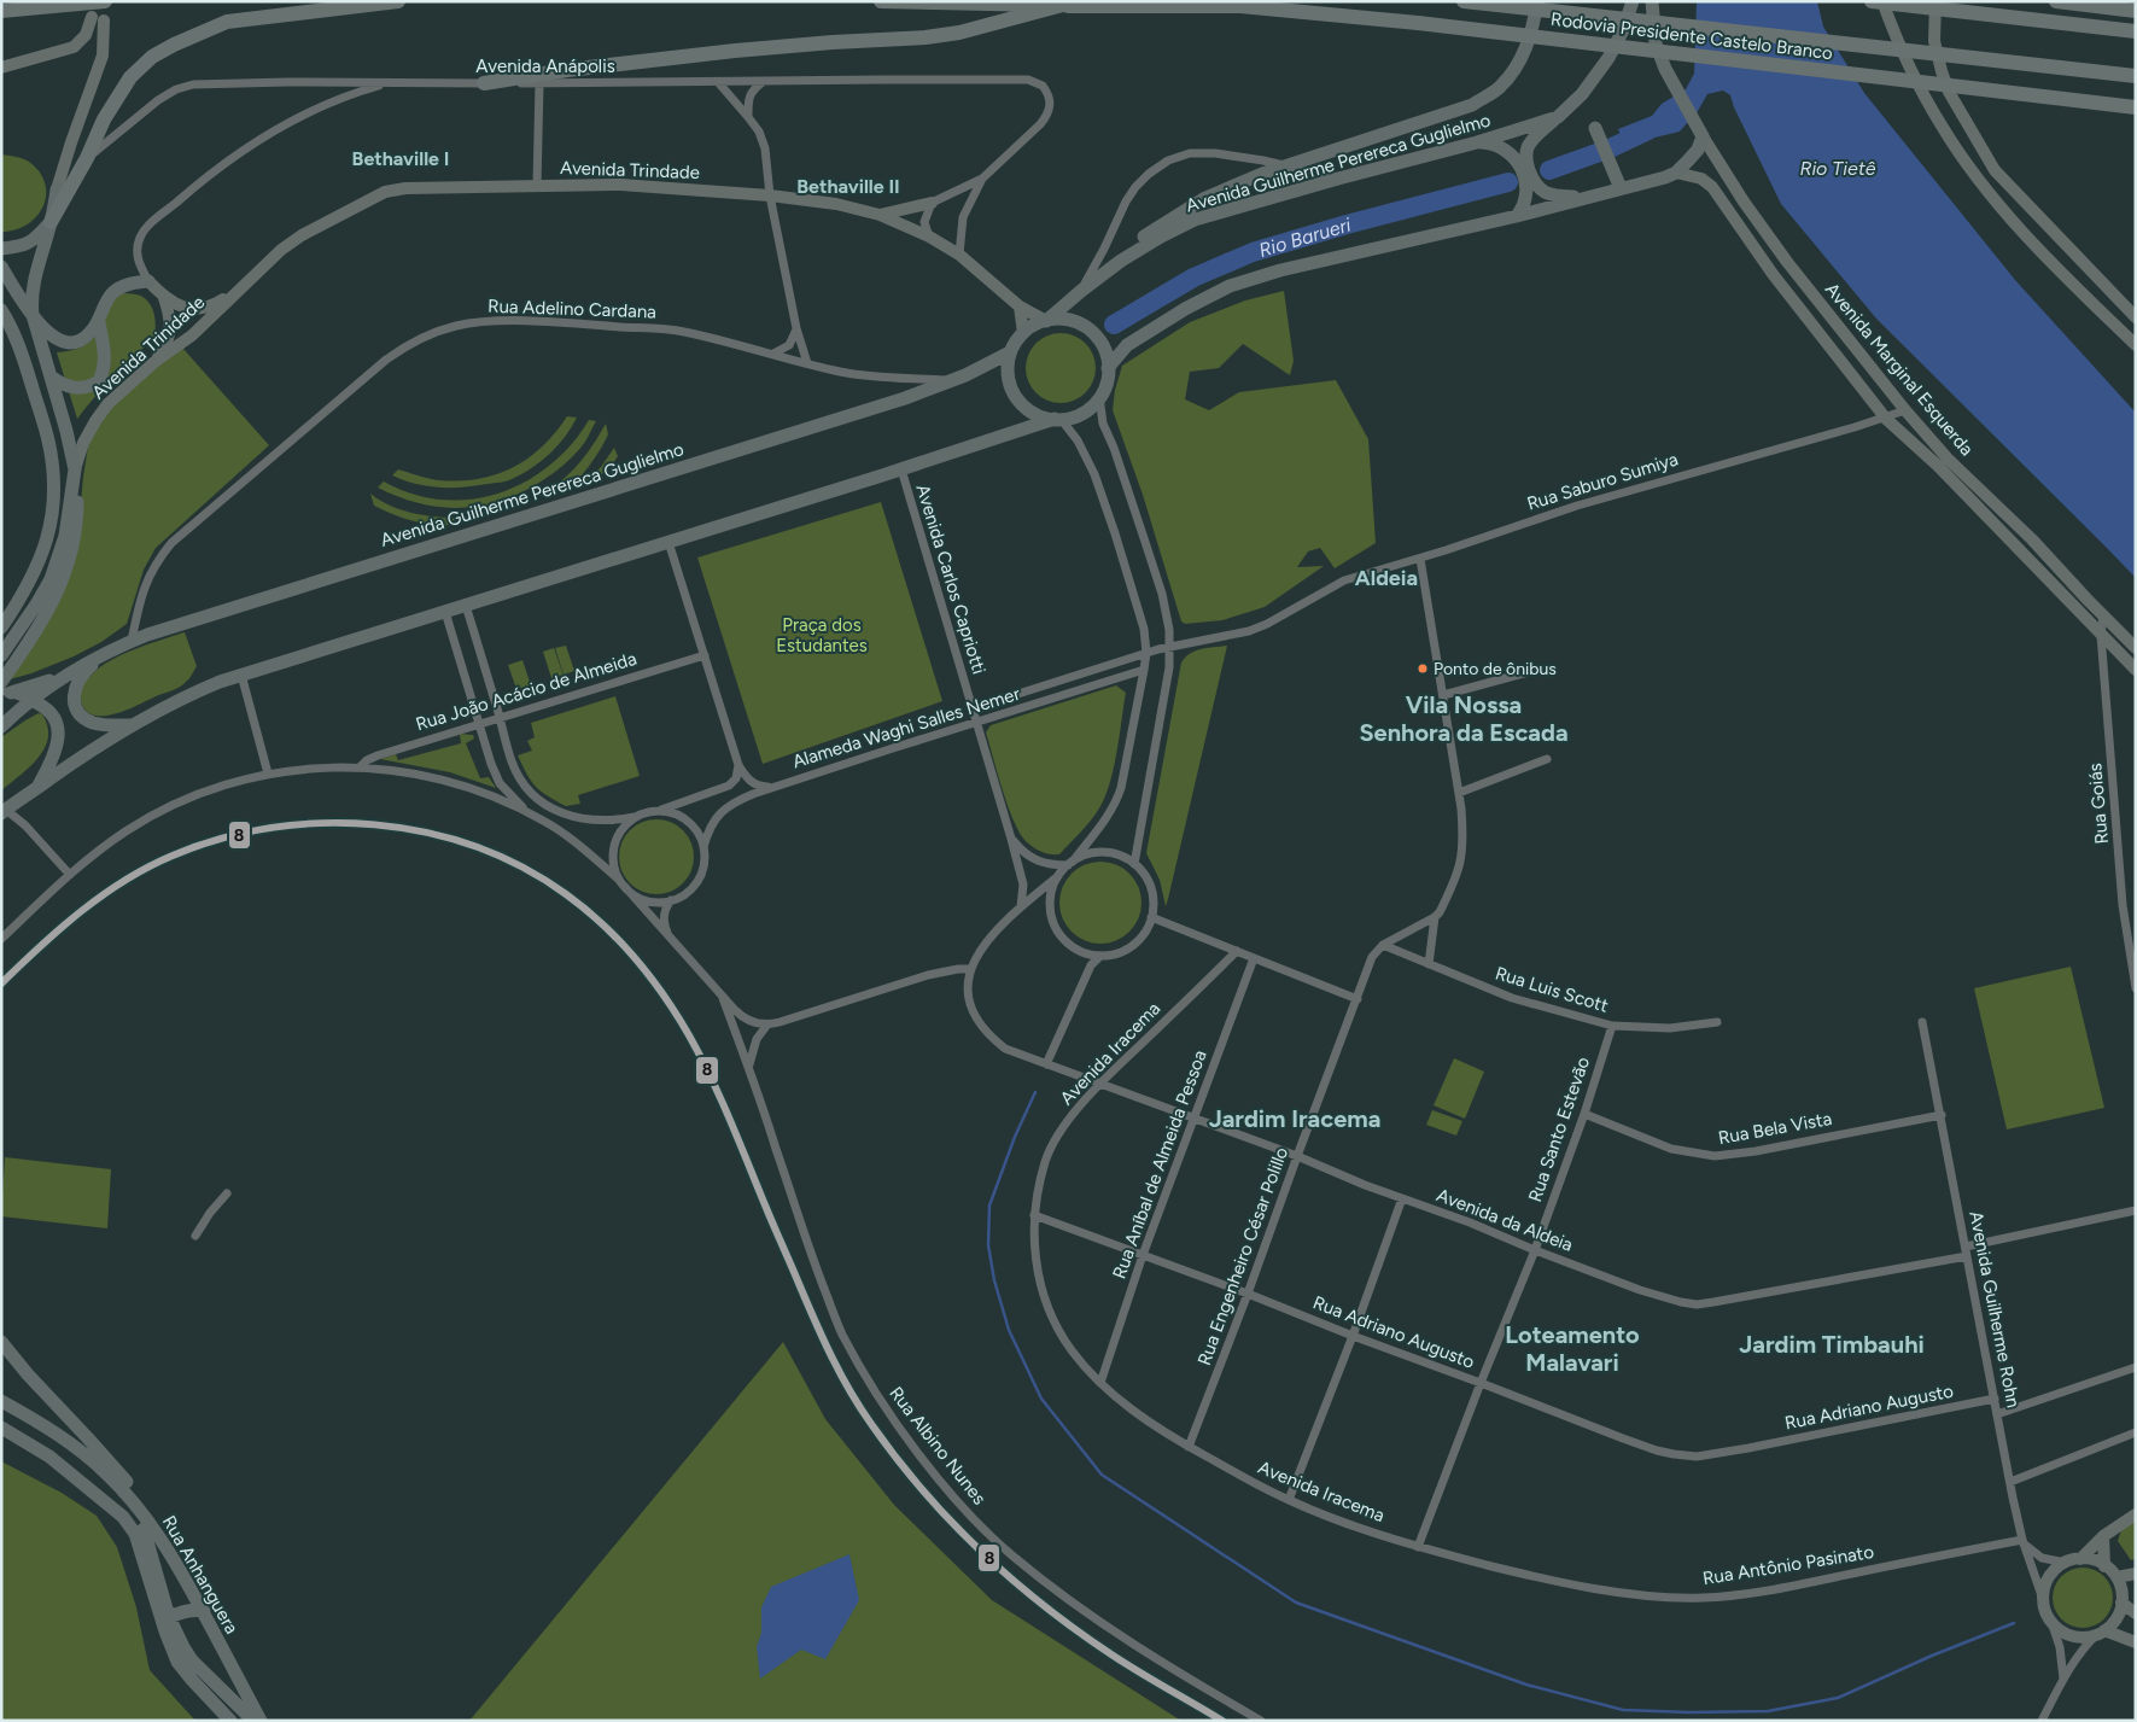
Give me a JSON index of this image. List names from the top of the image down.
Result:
{
  "streets": {
    "highway": ["Rodovia Presidente Castelo Branco"],
    "main road": [
      "Avenida Guilherme Perereca Guglielmo",
      "Avenida Trindade",
      "Avenida Trinidade",
      "Avenida Marginal Esquerda",
      "Rua Anhanguera"
    ],
    "street": [
      "Avenida Anápolis",
      "Rua Adelino Cardana",
      "Rua Saburo Sumiya",
      "Avenida Carlos Capriotti",
      "Rua João Acácio de Almeida",
      "Alameda Waghi Salles Nemer",
      "Rua Goiás",
      "Rua Luis Scott",
      "Avenida Iracema",
      "Rua Bela Vista",
      "Rua Santo Estevão",
      "Rua Aníbal de Almeida Pessoa",
      "Avenida da Aldeia",
      "Rua Engenheiro César Polillo",
      "Avenida Guilherme Rohn",
      "Rua Adriano Augusto",
      "Rua Albino Nunes",
      "Rua Antônio Pasinato"
    ]
  },
  "crossings": [
    ["Avenida Guilherme Perereca Guglielmo", "Avenida Trindade"],
    ["Avenida Guilherme Perereca Guglielmo", "Rua Adelino Cardana"],
    ["Avenida Trindade", "Avenida Trinidade"],
    ["Avenida Marginal Esquerda", "Rua Saburo Sumiya"],
    ["Avenida Marginal Esquerda", "Rua Goiás"],
    ["Rua Saburo Sumiya", "Alameda Waghi Salles Nemer"],
    ["Avenida Carlos Capriotti", "Alameda Waghi Salles Nemer"],
    ["Rua Luis Scott", "Rua Santo Estevão"],
    ["Rua Luis Scott", "Rua Engenheiro César Polillo"],
    ["Avenida Iracema", "Rua Santo Estevão"],
    ["Avenida Iracema", "Rua Aníbal de Almeida Pessoa"],
    ["Avenida Iracema", "Avenida da Aldeia"],
    ["Avenida Iracema", "Rua Engenheiro César Polillo"],
    ["Avenida Iracema", "Rua Adriano Augusto"],
    ["Avenida Iracema", "Rua Antônio Pasinato"],
    ["Rua Bela Vista", "Rua Santo Estevão"],
    ["Rua Bela Vista", "Avenida Guilherme Rohn"],
    ["Rua Santo Estevão", "Avenida da Aldeia"],
    ["Rua Santo Estevão", "Rua Adriano Augusto"],
    ["Rua Santo Estevão", "Rua Antônio Pasinato"],
    ["Rua Aníbal de Almeida Pessoa", "Avenida da Aldeia"],
    ["Rua Aníbal de Almeida Pessoa", "Rua Adriano Augusto"],
    ["Avenida da Aldeia", "Rua Engenheiro César Polillo"],
    ["Avenida da Aldeia", "Avenida Guilherme Rohn"],
    ["Rua Engenheiro César Polillo", "Rua Adriano Augusto"],
    ["Avenida Guilherme Rohn", "Rua Adriano Augusto"],
    ["Avenida Guilherme Rohn", "Rua Antônio Pasinato"]
  ],
  "districts": [
    "Bethaville I",
    "Bethaville II",
    "Aldeia",
    "Vila Nossa Senhora da Escada",
    "Jardim Iracema",
    "Loteamento Malavari",
    "Jardim Timbauhi"
  ],
  "water": ["Rio Tietê", "Rio Barueri"],
  "parks": ["Praça dos Estudantes"],
  "places": ["Ponto de ônibus"],
  "lines": ["transit line 8"]
}
